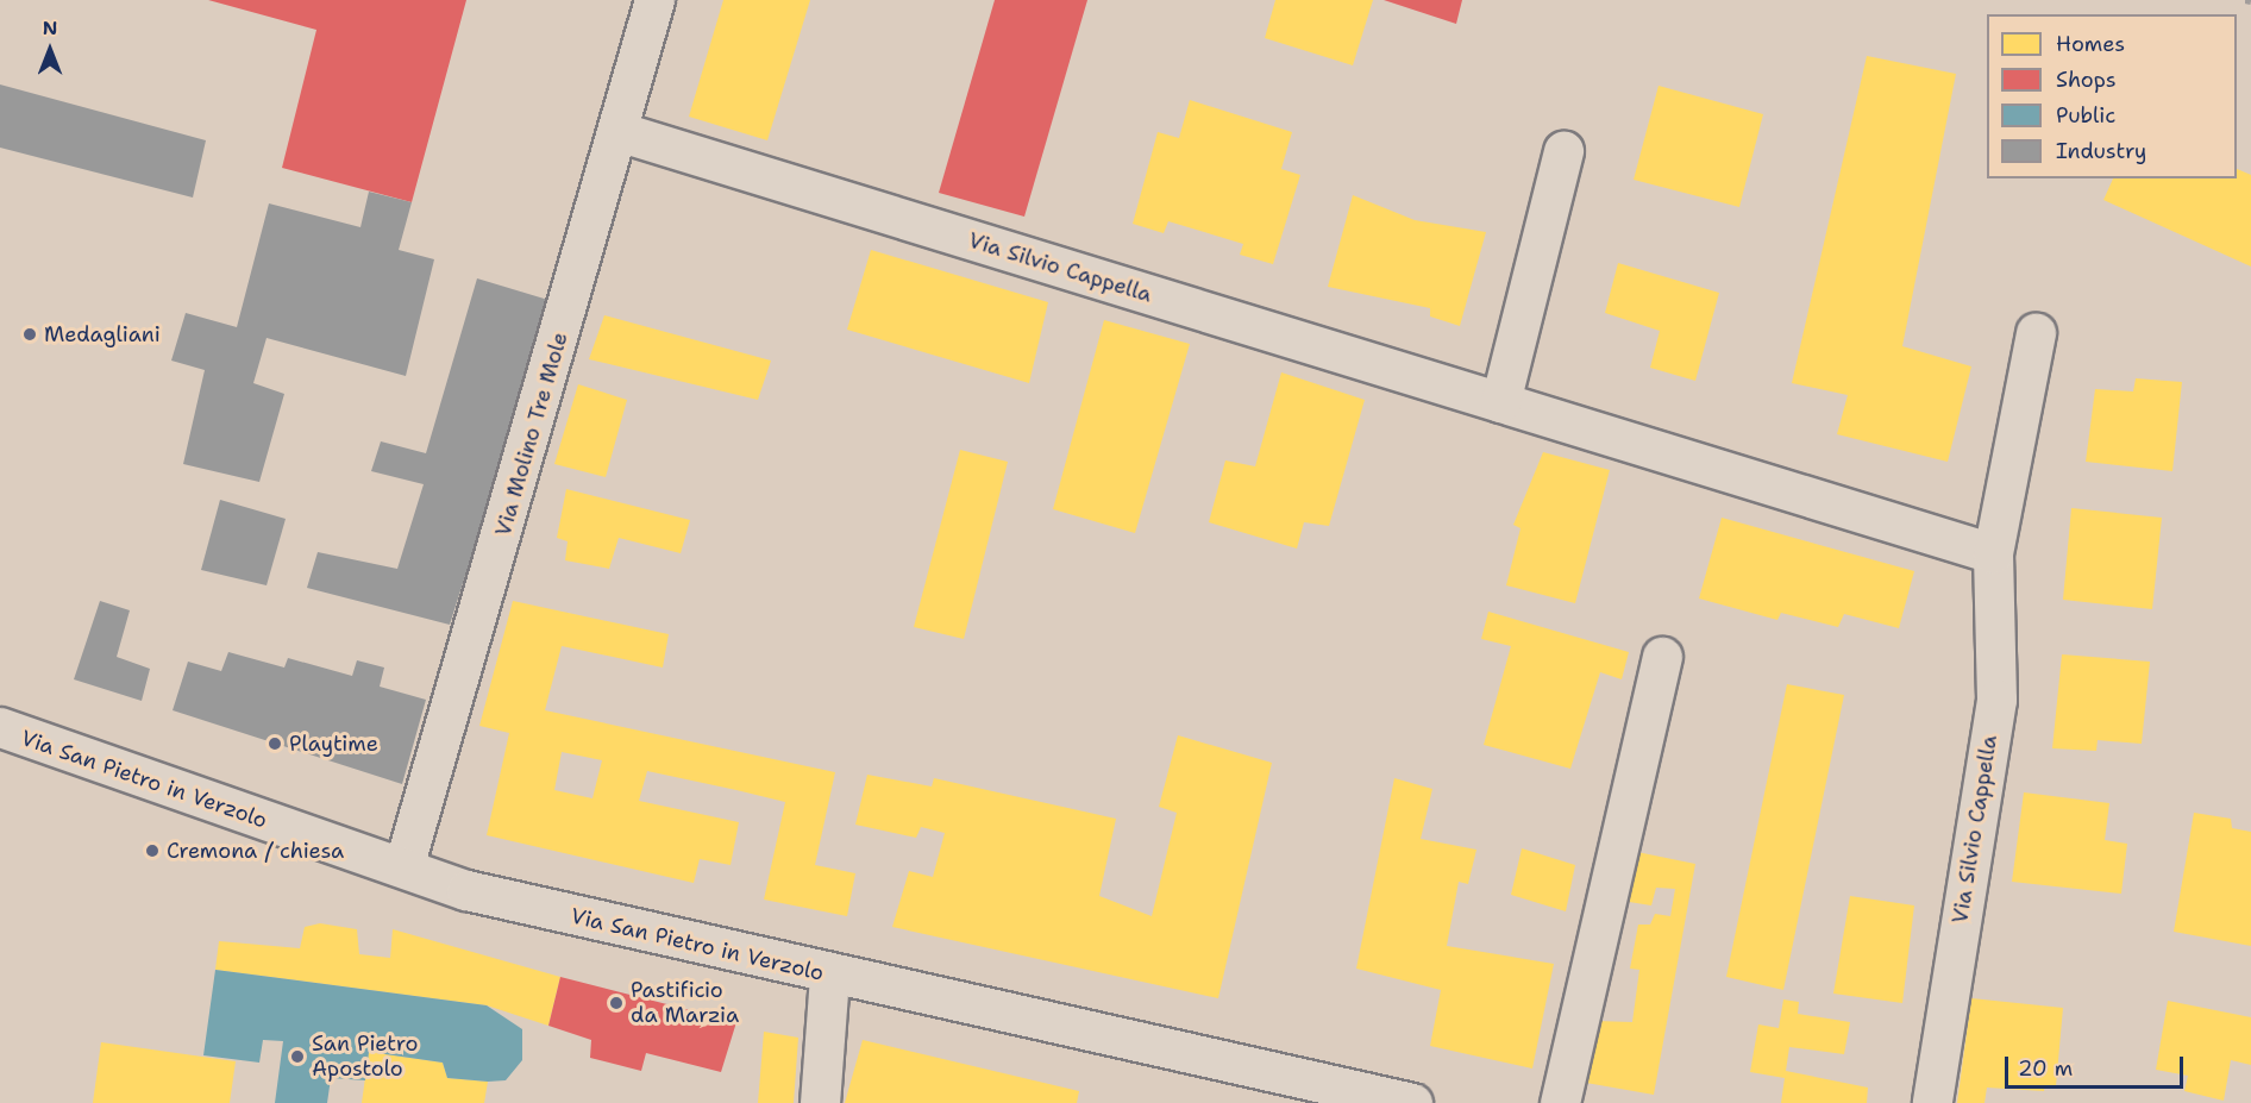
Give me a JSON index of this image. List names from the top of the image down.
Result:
{
  "streets": {
    "street": ["Via Silvio Cappella", "Via Molino Tre Mole", "Via San Pietro in Verzolo"]
  },
  "crossings": [
    ["Via Silvio Cappella", "Via Molino Tre Mole"],
    ["Via Molino Tre Mole", "Via San Pietro in Verzolo"]
  ],
  "places": [
    "Medagliani",
    "Playtime",
    "Cremona / chiesa",
    "Pastificio da Marzia",
    "San Pietro Apostolo"
  ],
  "legend": [
    "Homes",
    "Shops",
    "Public",
    "Industry"
  ],
  "scale_bar": "20 m",
  "north": "top"
}
